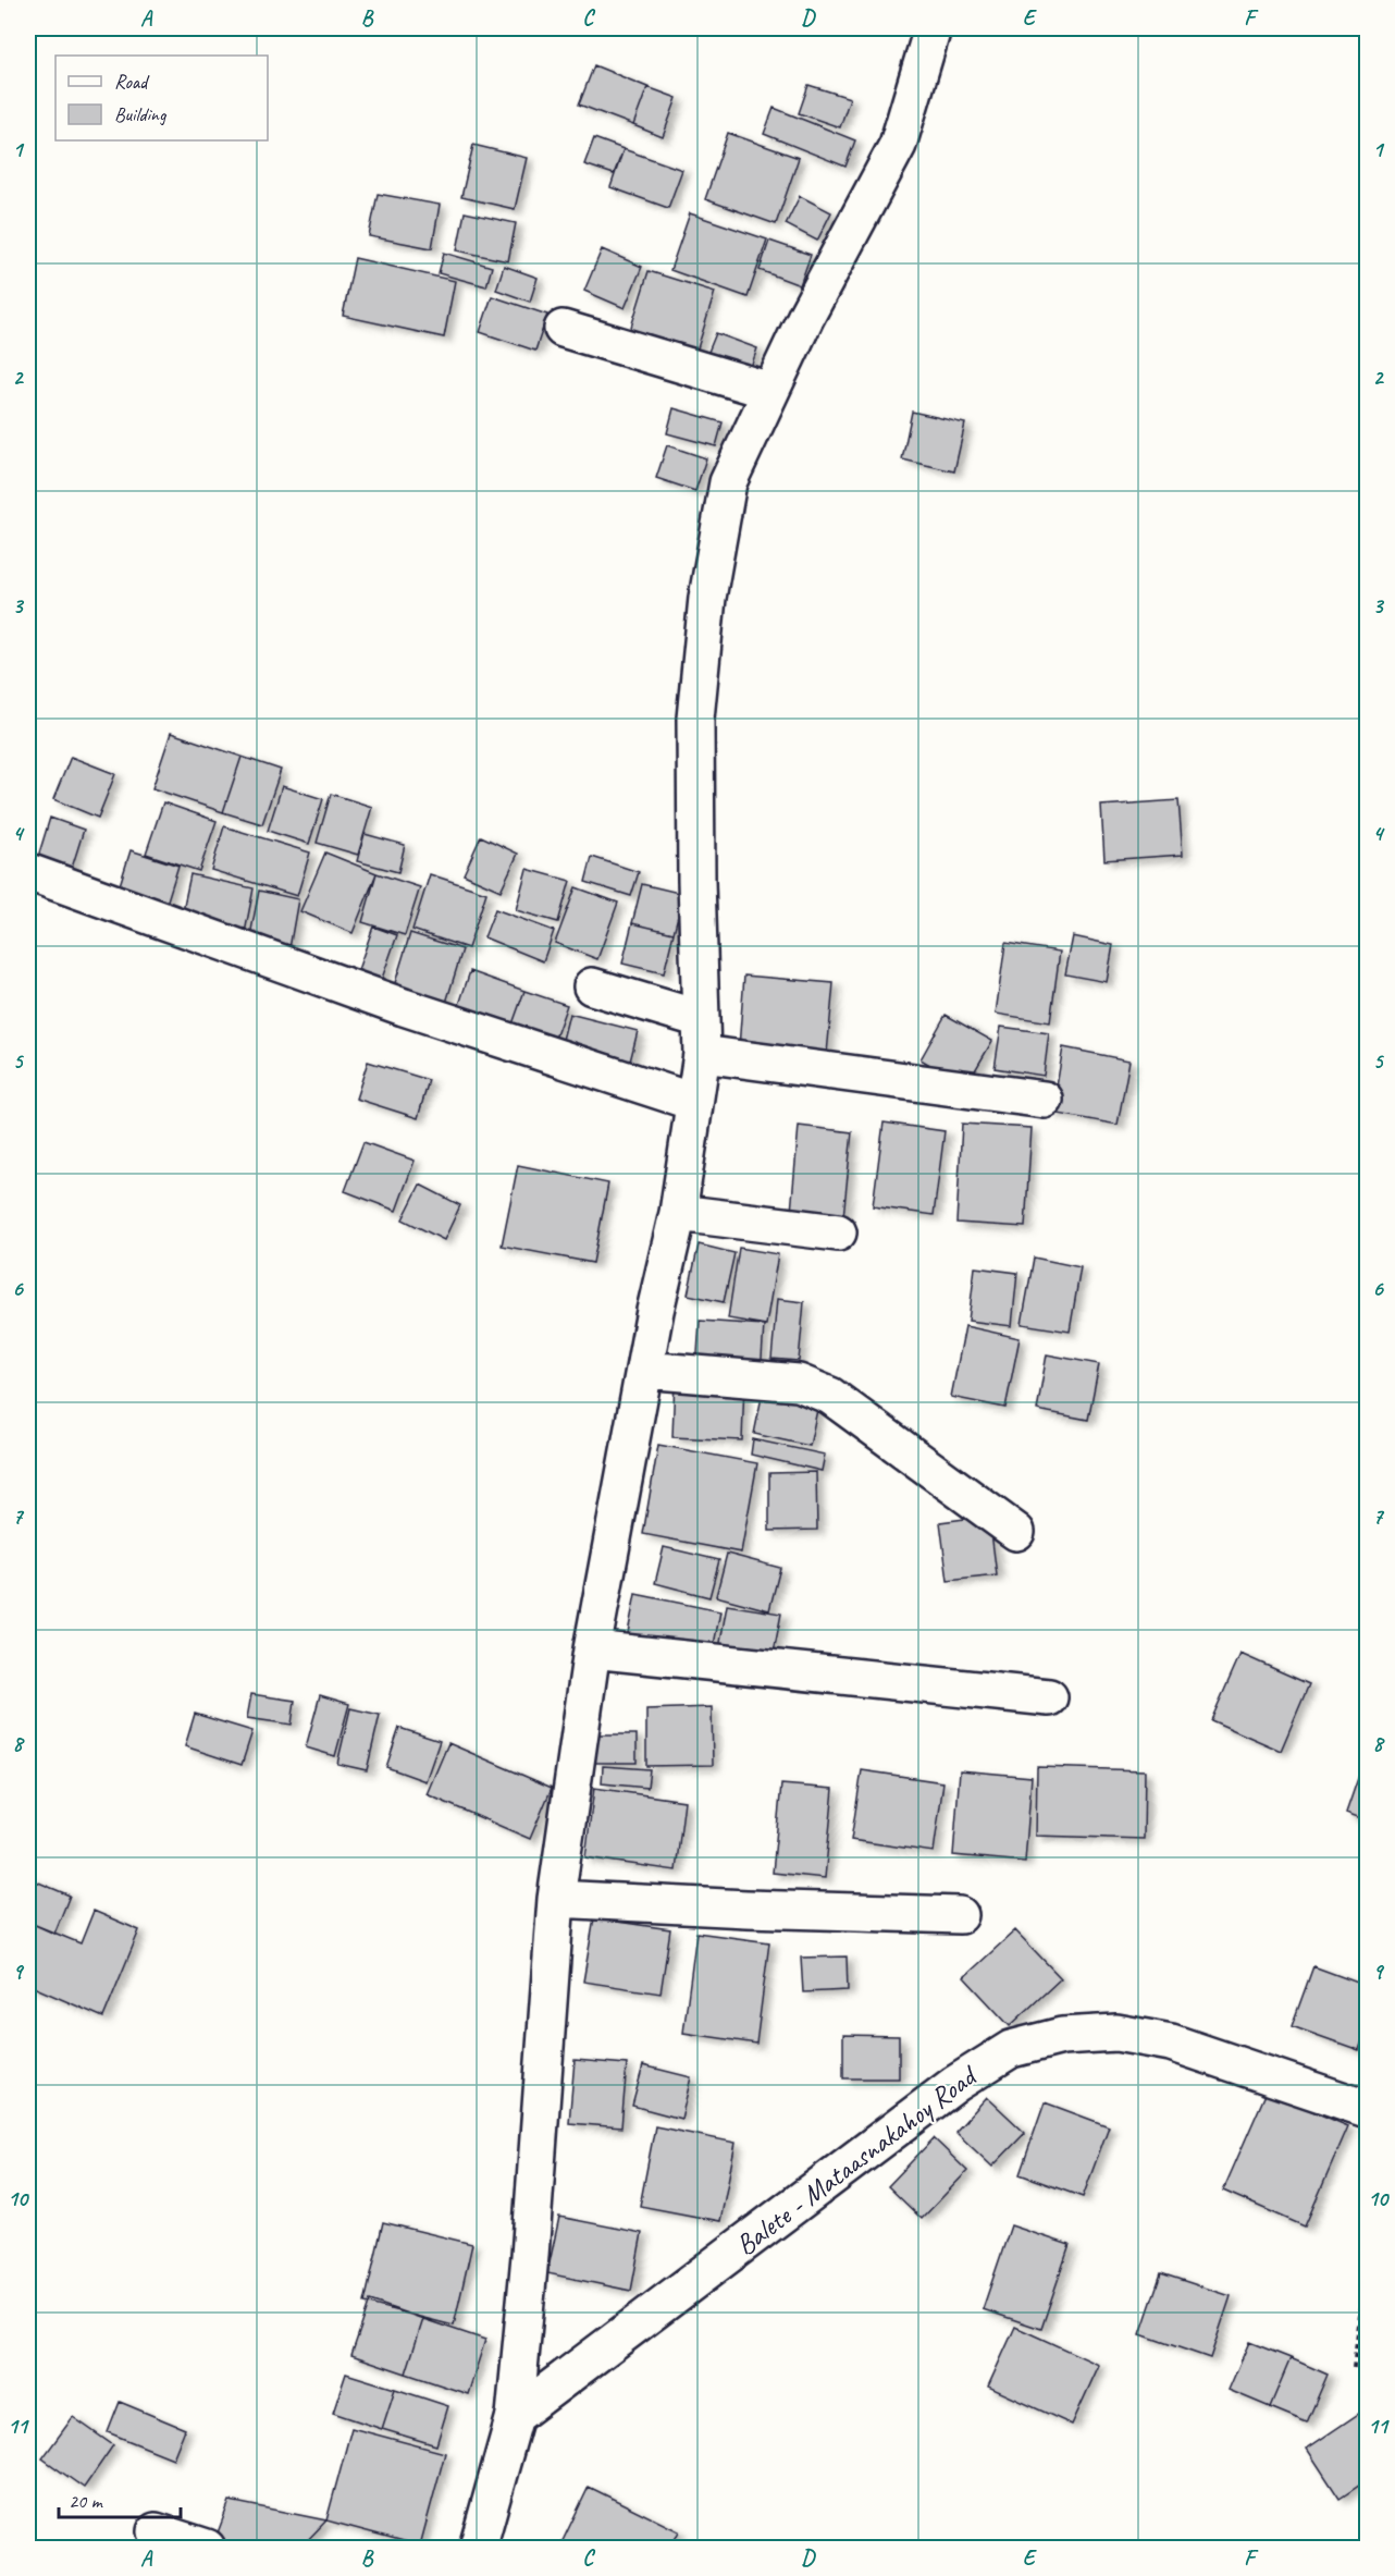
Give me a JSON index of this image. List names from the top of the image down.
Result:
{
  "streets": {
    "street": ["Balete - Mataasnakahoy Road"]
  },
  "legend": ["Road", "Building"],
  "scale_bar": "20 m",
  "grid": {
    "columns": [
      "A",
      "B",
      "C",
      "D",
      "E",
      "F"
    ],
    "rows": [
      "1",
      "2",
      "3",
      "4",
      "5",
      "6",
      "7",
      "8",
      "9",
      "10",
      "11"
    ]
  }
}
